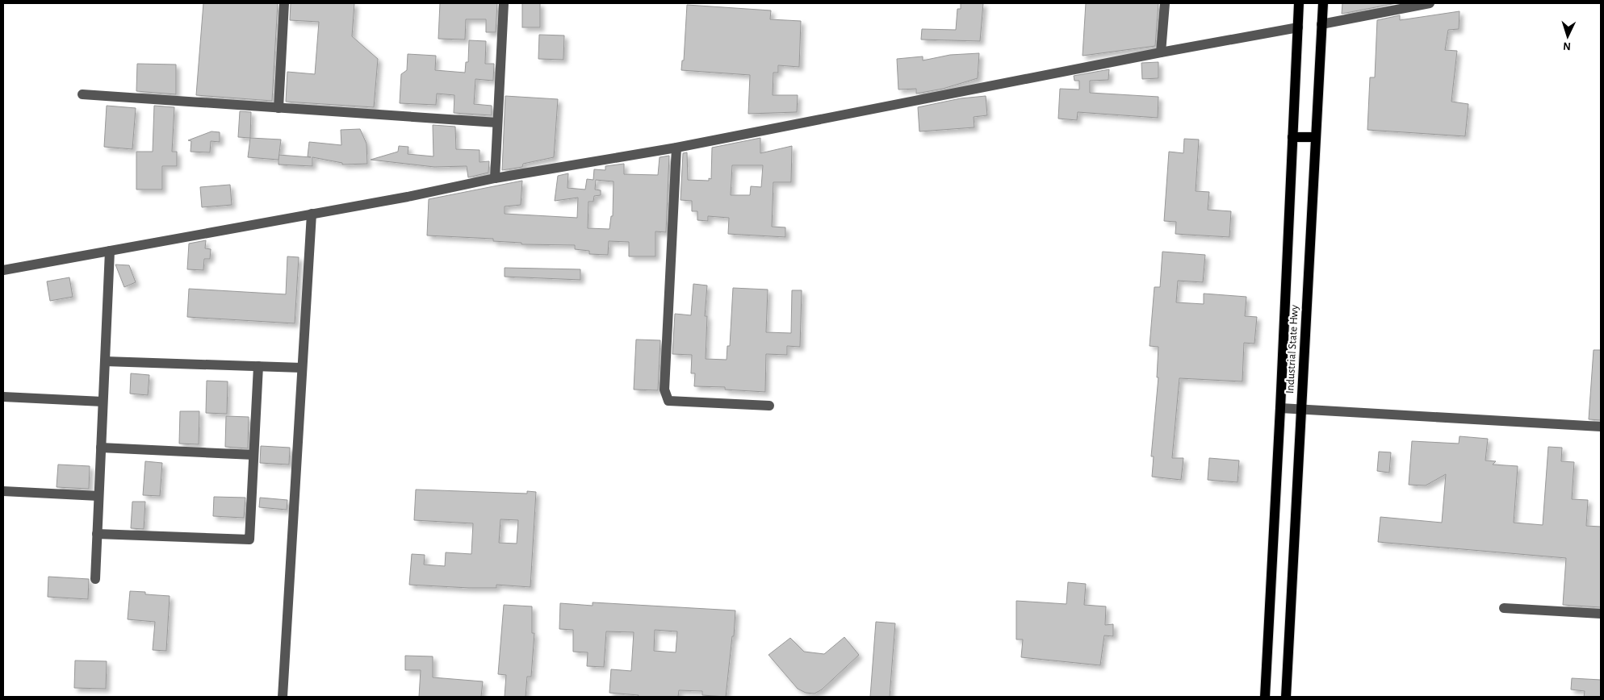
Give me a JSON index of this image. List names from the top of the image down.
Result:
{
  "streets": {
    "main road": ["Industrial State Hwy"]
  },
  "north": "bottom"
}
